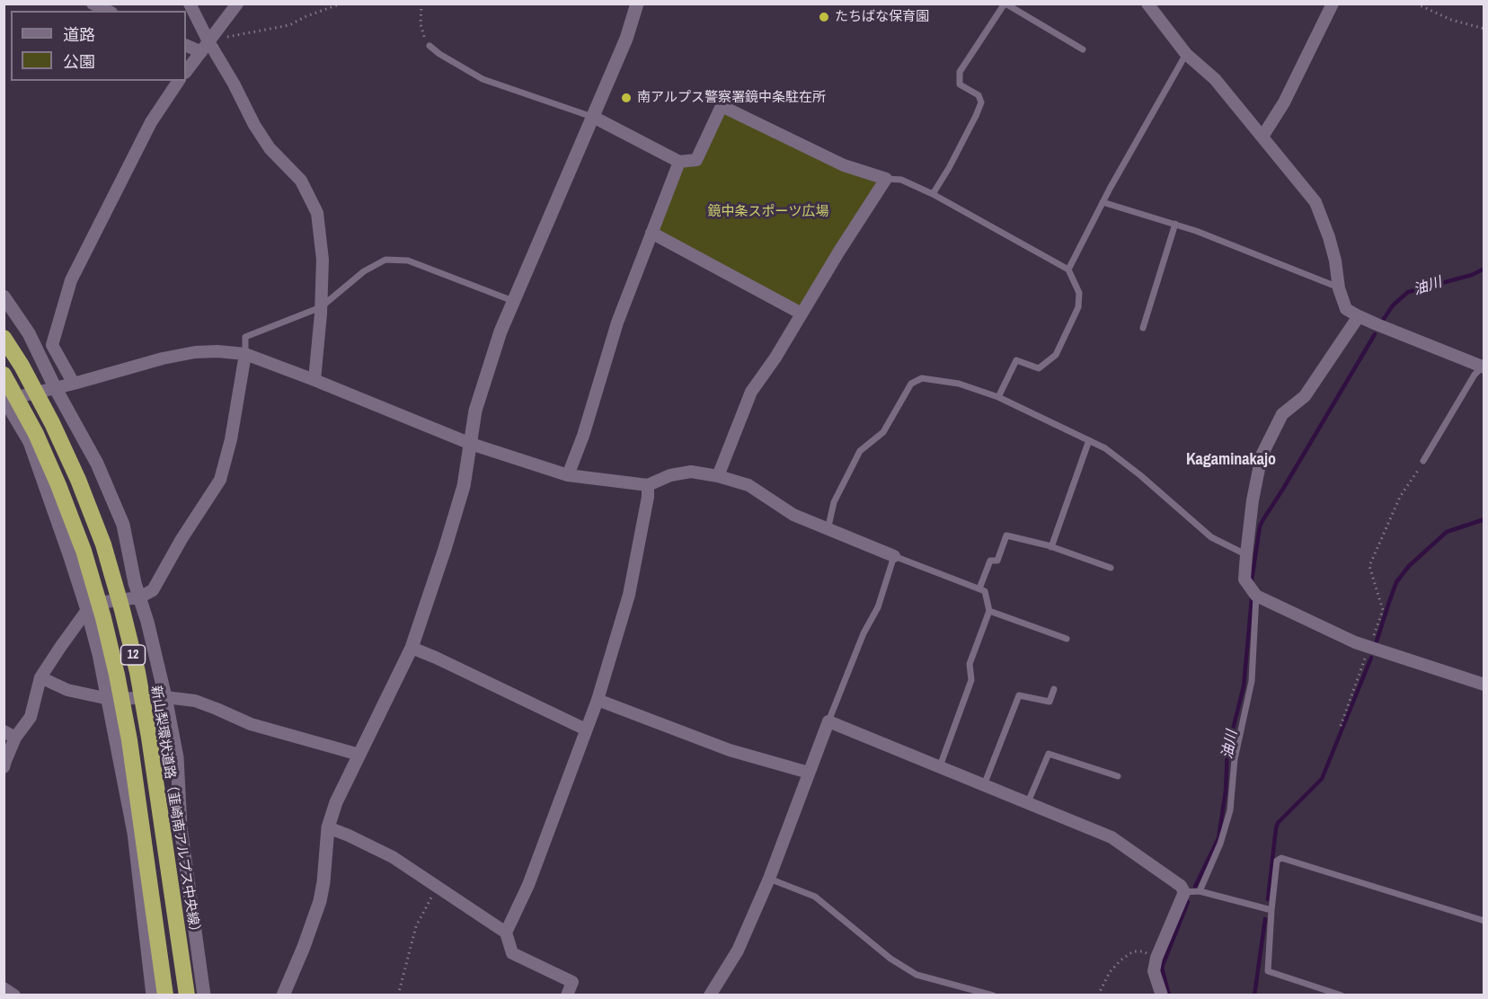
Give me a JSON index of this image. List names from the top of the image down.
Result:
{
  "streets": {
    "highway": ["12", "新山梨環状道路（韮崎南アルプス中央線）"]
  },
  "districts": ["Kagaminakajo"],
  "water": ["油川"],
  "parks": ["鏡中条スポーツ広場"],
  "places": ["たちばな保育園", "南アルプス警察署鏡中条駐在所"],
  "legend": ["道路", "公園"]
}
